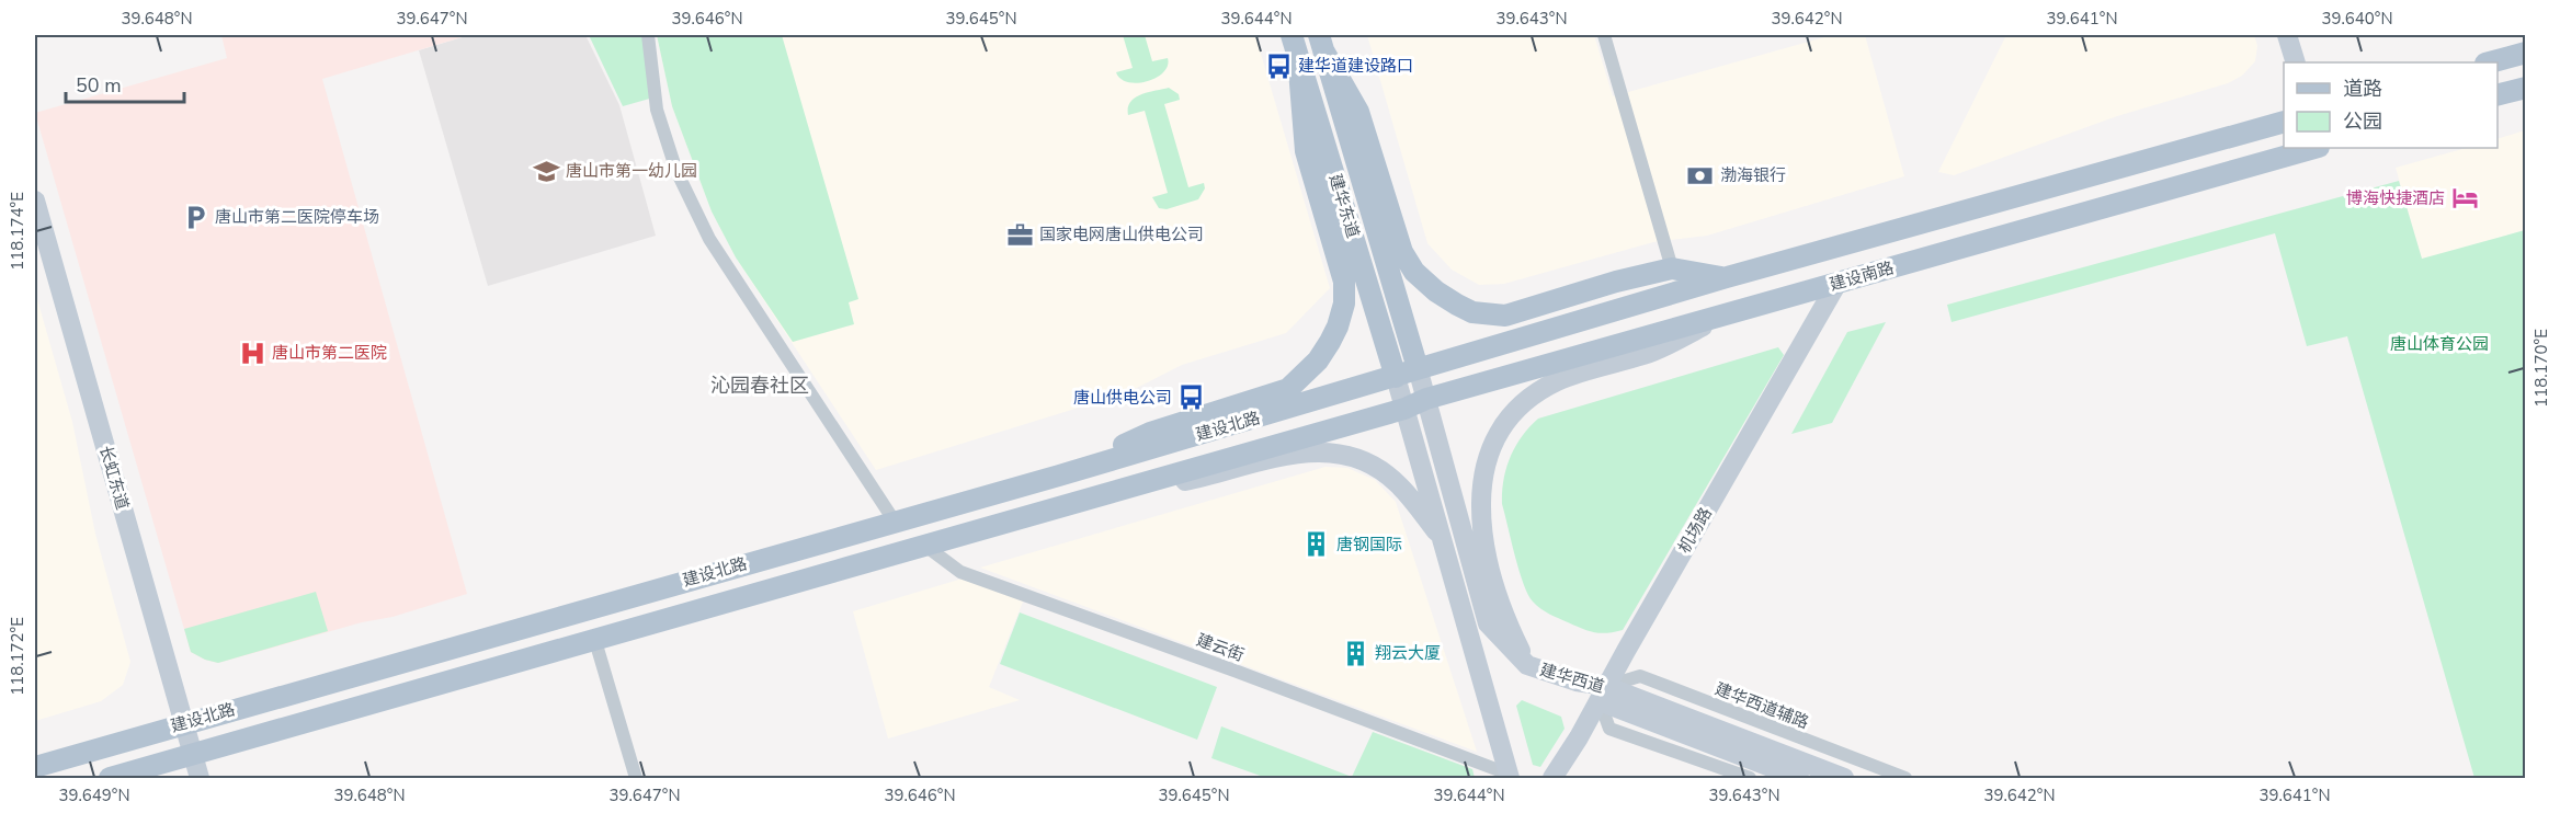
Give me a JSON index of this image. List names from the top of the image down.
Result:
{
  "streets": {
    "main road": [
      "建华东道",
      "建设南路",
      "建设北路",
      "长虹东道",
      "机场路",
      "建华西道"
    ],
    "street": ["建云街", "建华西道辅路"]
  },
  "crossings": [
    ["建华东道", "建设南路"],
    ["建华东道", "建设北路"],
    ["建华东道", "建华西道"],
    ["建设南路", "建设北路"],
    ["建设南路", "机场路"],
    ["建设南路", "建华西道"],
    ["建设北路", "长虹东道"],
    ["建设北路", "建云街"],
    ["机场路", "建华西道"],
    ["机场路", "建华西道辅路"],
    ["建华西道", "建华西道辅路"]
  ],
  "districts": ["沁园春社区"],
  "parks": ["唐山体育公园"],
  "places": {
    "bus stop": ["建华道建设路口", "唐山供电公司"],
    "school or university": ["唐山市第一幼儿园"],
    "bank": ["渤海银行"],
    "hotel": ["博海快捷酒店"],
    "parking": ["唐山市第二医院停车场"],
    "office": ["国家电网唐山供电公司"],
    "hospital": ["唐山市第二医院"],
    "building": ["唐钢国际", "翔云大厦"]
  },
  "legend": ["道路", "公园"],
  "scale_bar": "50 m",
  "coordinates": [
    "39.648°N",
    "39.647°N",
    "39.646°N",
    "39.645°N",
    "39.644°N",
    "39.643°N",
    "39.642°N",
    "39.641°N",
    "39.640°N",
    "118.174°E",
    "118.170°E",
    "118.172°E",
    "39.649°N"
  ]
}
